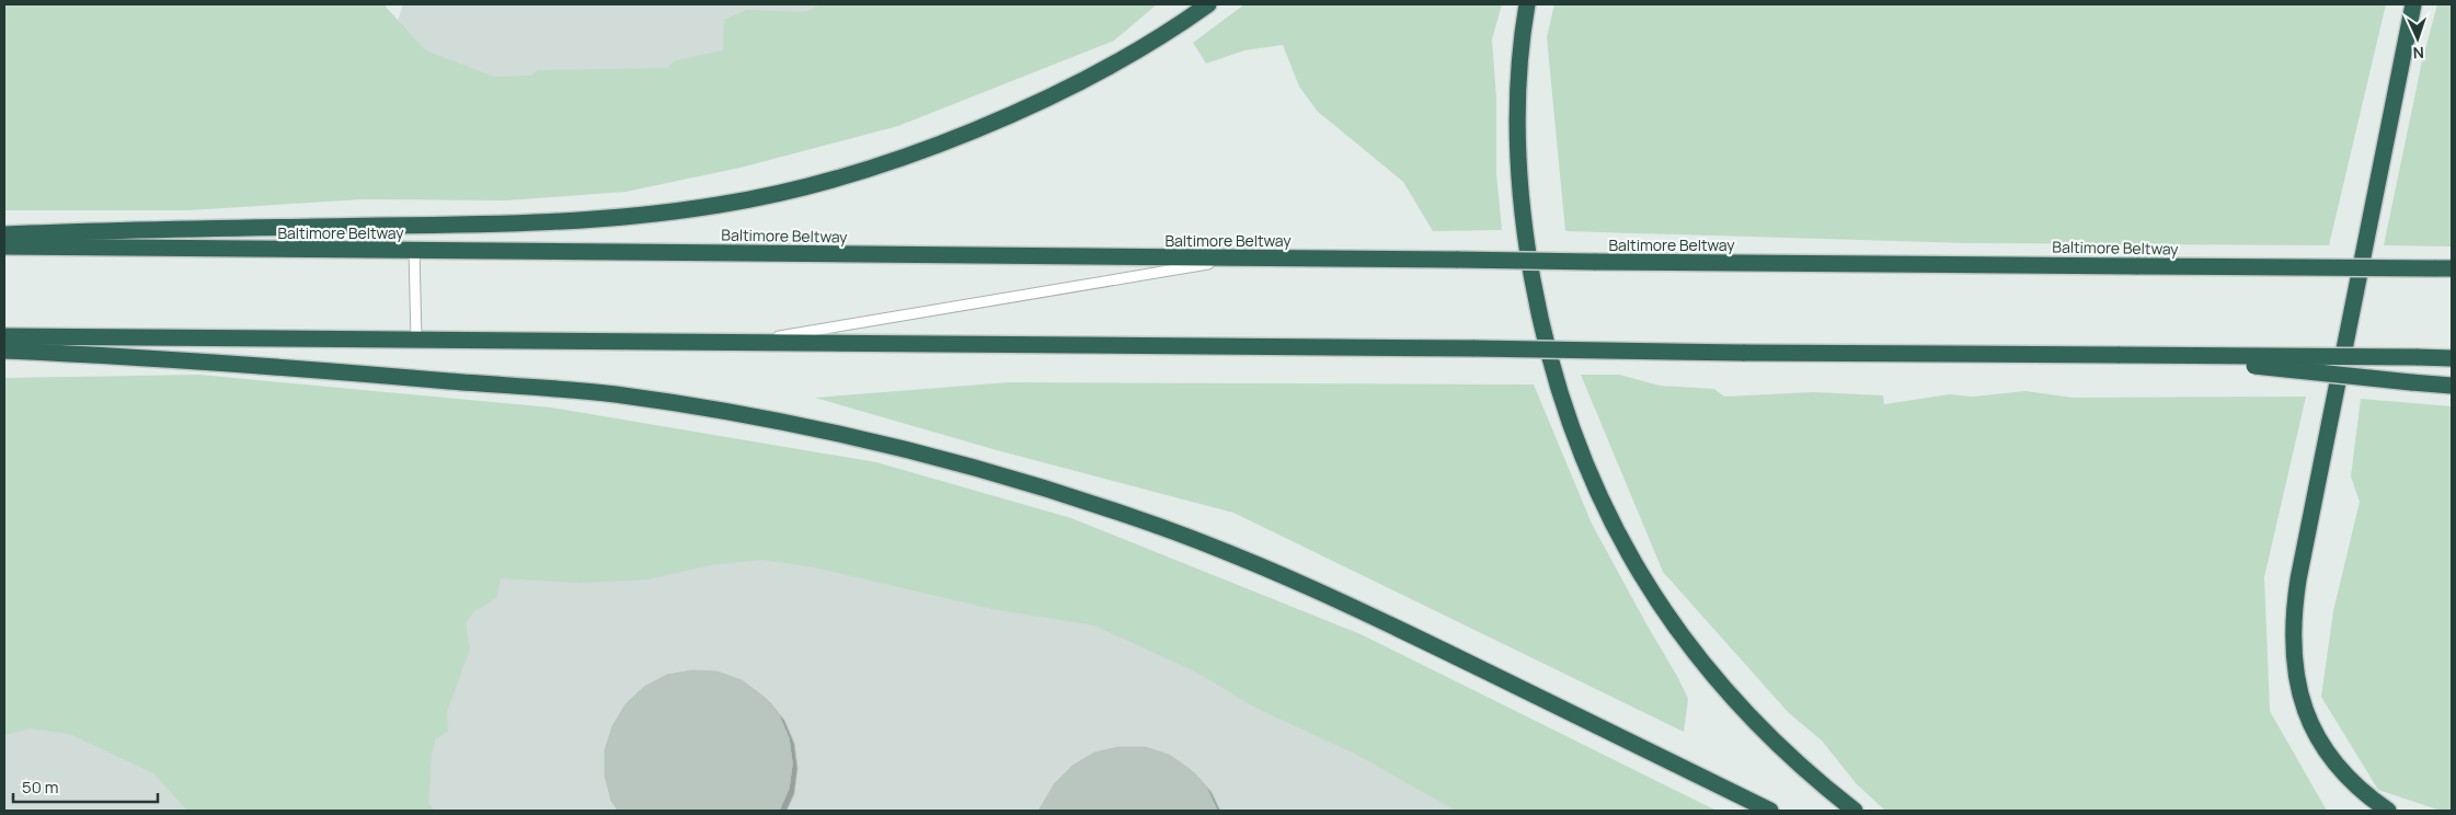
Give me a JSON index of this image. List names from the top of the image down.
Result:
{
  "streets": {
    "highway": ["Baltimore Beltway"]
  },
  "scale_bar": "50 m",
  "north": "bottom"
}
